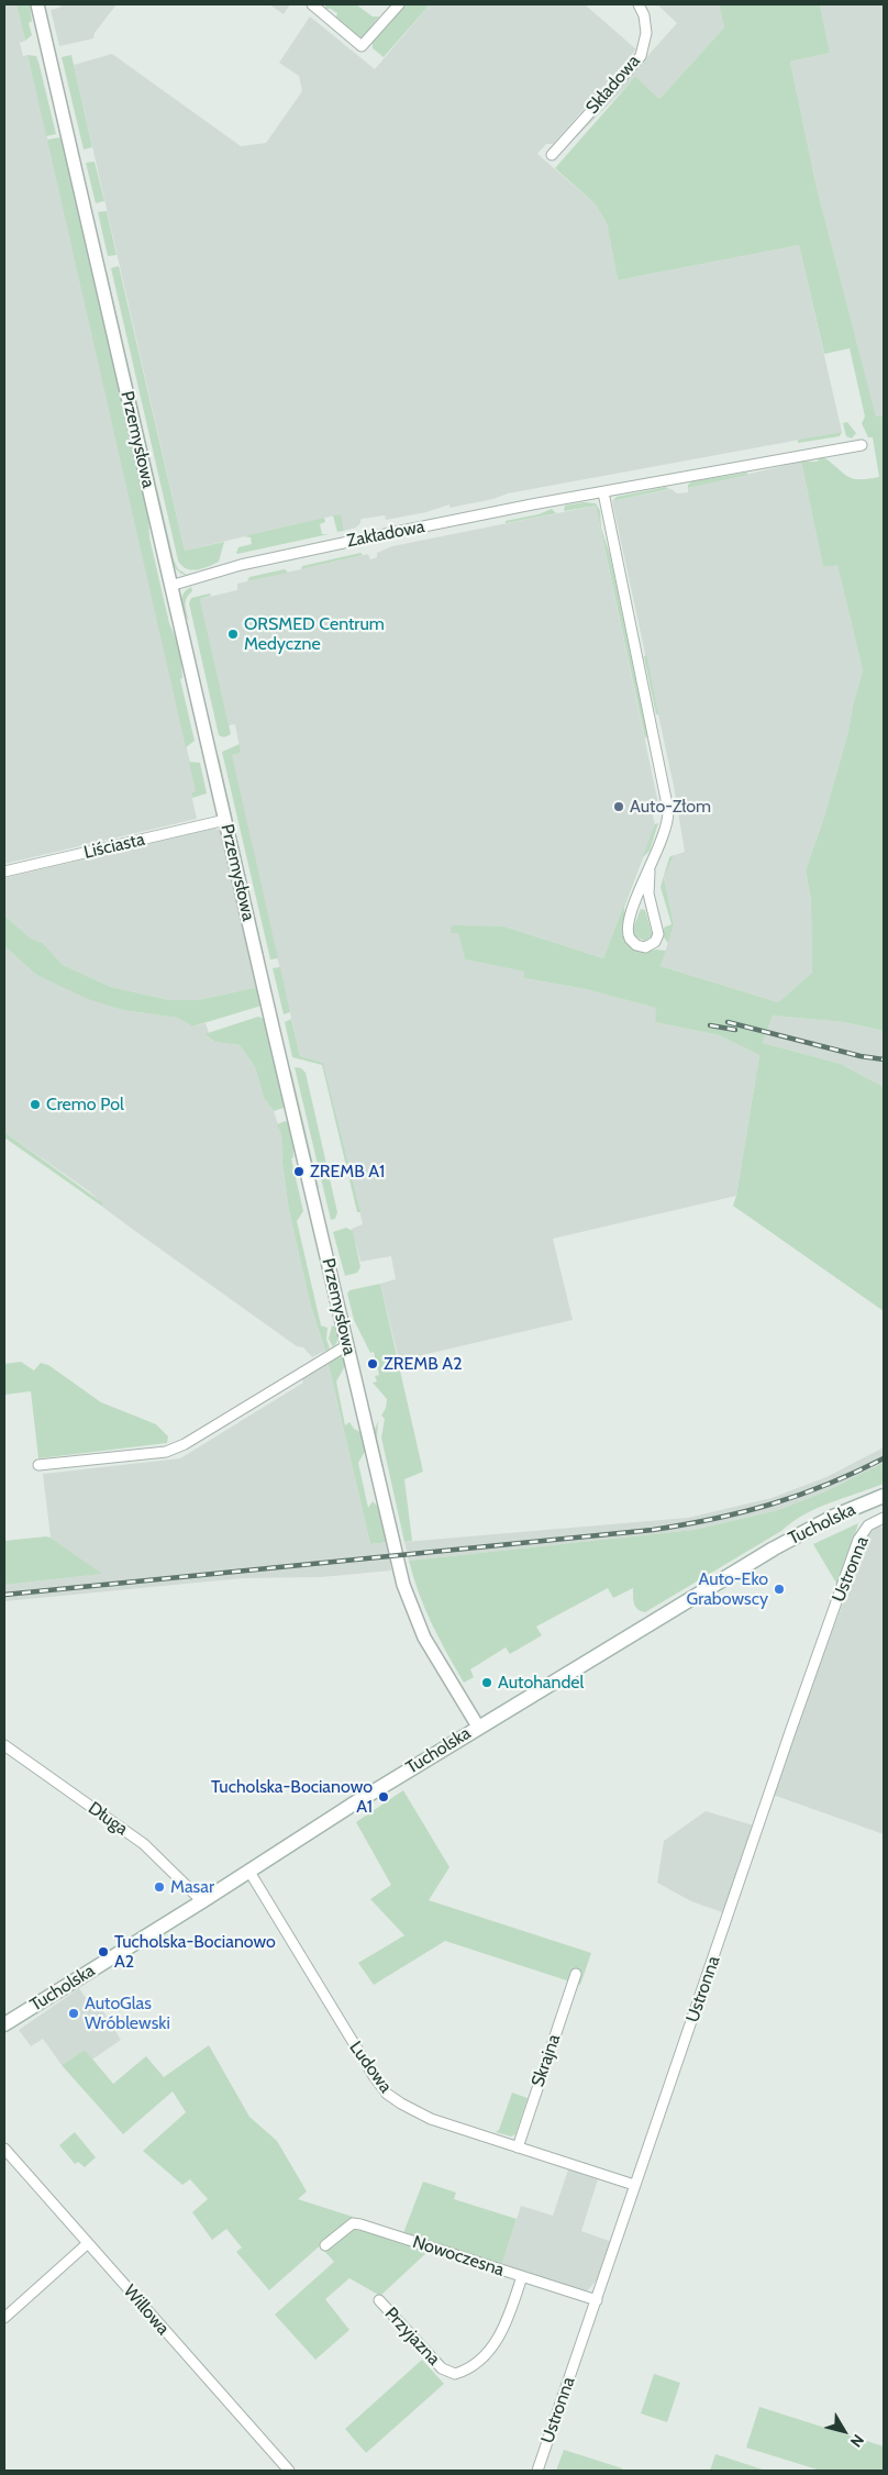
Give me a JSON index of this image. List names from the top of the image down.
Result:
{
  "streets": {
    "main road": ["Tucholska"],
    "street": [
      "Składowa",
      "Przemysłowa",
      "Zakładowa",
      "Liściasta",
      "Ustronna",
      "Długa",
      "Skrajna",
      "Ludowa",
      "Nowoczesna",
      "Willowa",
      "Przyjazna"
    ]
  },
  "crossings": [
    ["Przemysłowa", "Zakładowa"],
    ["Przemysłowa", "Liściasta"],
    ["Przemysłowa", "Tucholska"],
    ["Tucholska", "Długa"],
    ["Tucholska", "Ludowa"],
    ["Ustronna", "Ludowa"],
    ["Ustronna", "Nowoczesna"],
    ["Skrajna", "Ludowa"],
    ["Nowoczesna", "Przyjazna"]
  ],
  "places": [
    "ORSMED Centrum Medyczne",
    "Auto-Złom",
    "Cremo Pol",
    "ZREMB A1",
    "ZREMB A2",
    "Auto-Eko Grabowscy",
    "Autohandel",
    "Tucholska-Bocianowo A1",
    "Masar",
    "Tucholska-Bocianowo A2",
    "AutoGlas Wróblewski"
  ],
  "north": "bottom right"
}
